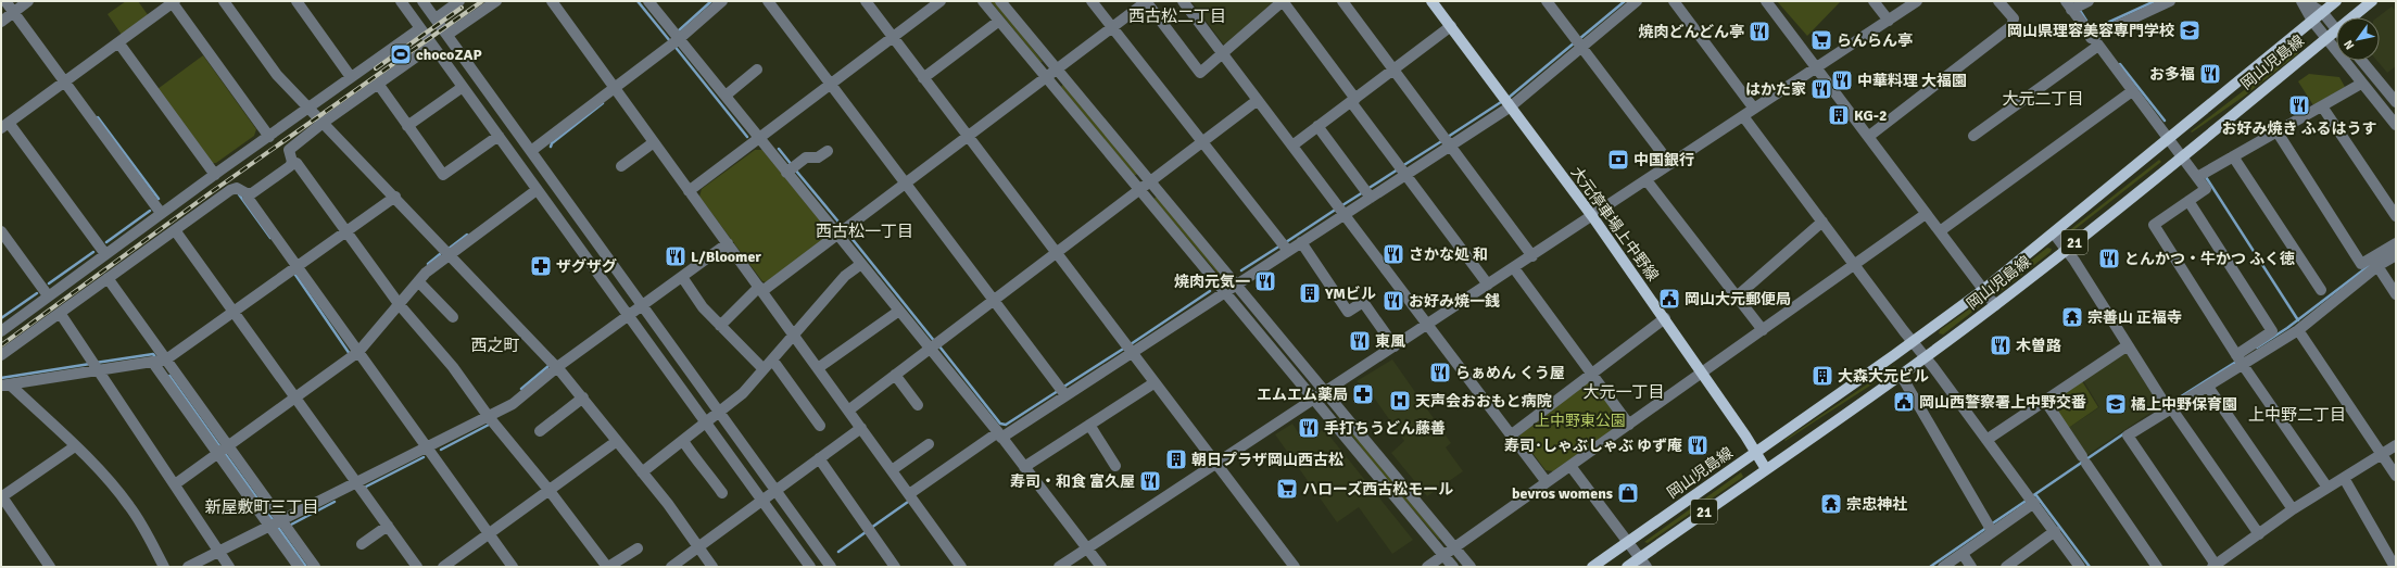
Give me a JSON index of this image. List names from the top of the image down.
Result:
{
  "streets": {
    "main road": ["岡山児島線", "大元停車場上中野線", "21"]
  },
  "crossings": [
    ["岡山児島線", "大元停車場上中野線"]
  ],
  "districts": [
    "西古松二丁目",
    "大元二丁目",
    "西古松一丁目",
    "西之町",
    "大元一丁目",
    "上中野二丁目",
    "新屋敷町三丁目"
  ],
  "parks": ["上中野東公園"],
  "places": {
    "school or university": ["岡山県理容美容専門学校", "橘上中野保育園"],
    "restaurant": [
      "焼肉どんどん亭",
      "お多福",
      "中華料理 大福園",
      "はかた家",
      "お好み焼き ふるはうす",
      "さかな処 和",
      "L/Bloomer",
      "とんかつ・牛かつ ふく徳",
      "焼肉元気一",
      "お好み焼一銭",
      "東風",
      "木曽路",
      "らぁめん くう屋",
      "手打ちうどん藤善",
      "寿司･しゃぶしゃぶ ゆず庵",
      "寿司・和食 富久屋"
    ],
    "supermarket": ["らんらん亭", "ハローズ西古松モール"],
    "sports": ["chocoZAP"],
    "building": [
      "KG-2",
      "YMビル",
      "大森大元ビル",
      "朝日プラザ岡山西古松"
    ],
    "bank": ["中国銀行"],
    "pharmacy": ["ザグザグ", "エムエム薬局"],
    "public building": ["岡山大元郵便局", "岡山西警察署上中野交番"],
    "temple": ["宗善山 正福寺", "宗忠神社"],
    "hospital": ["天声会おおもと病院"],
    "shop": ["bevros womens"]
  },
  "north": "bottom left"
}
